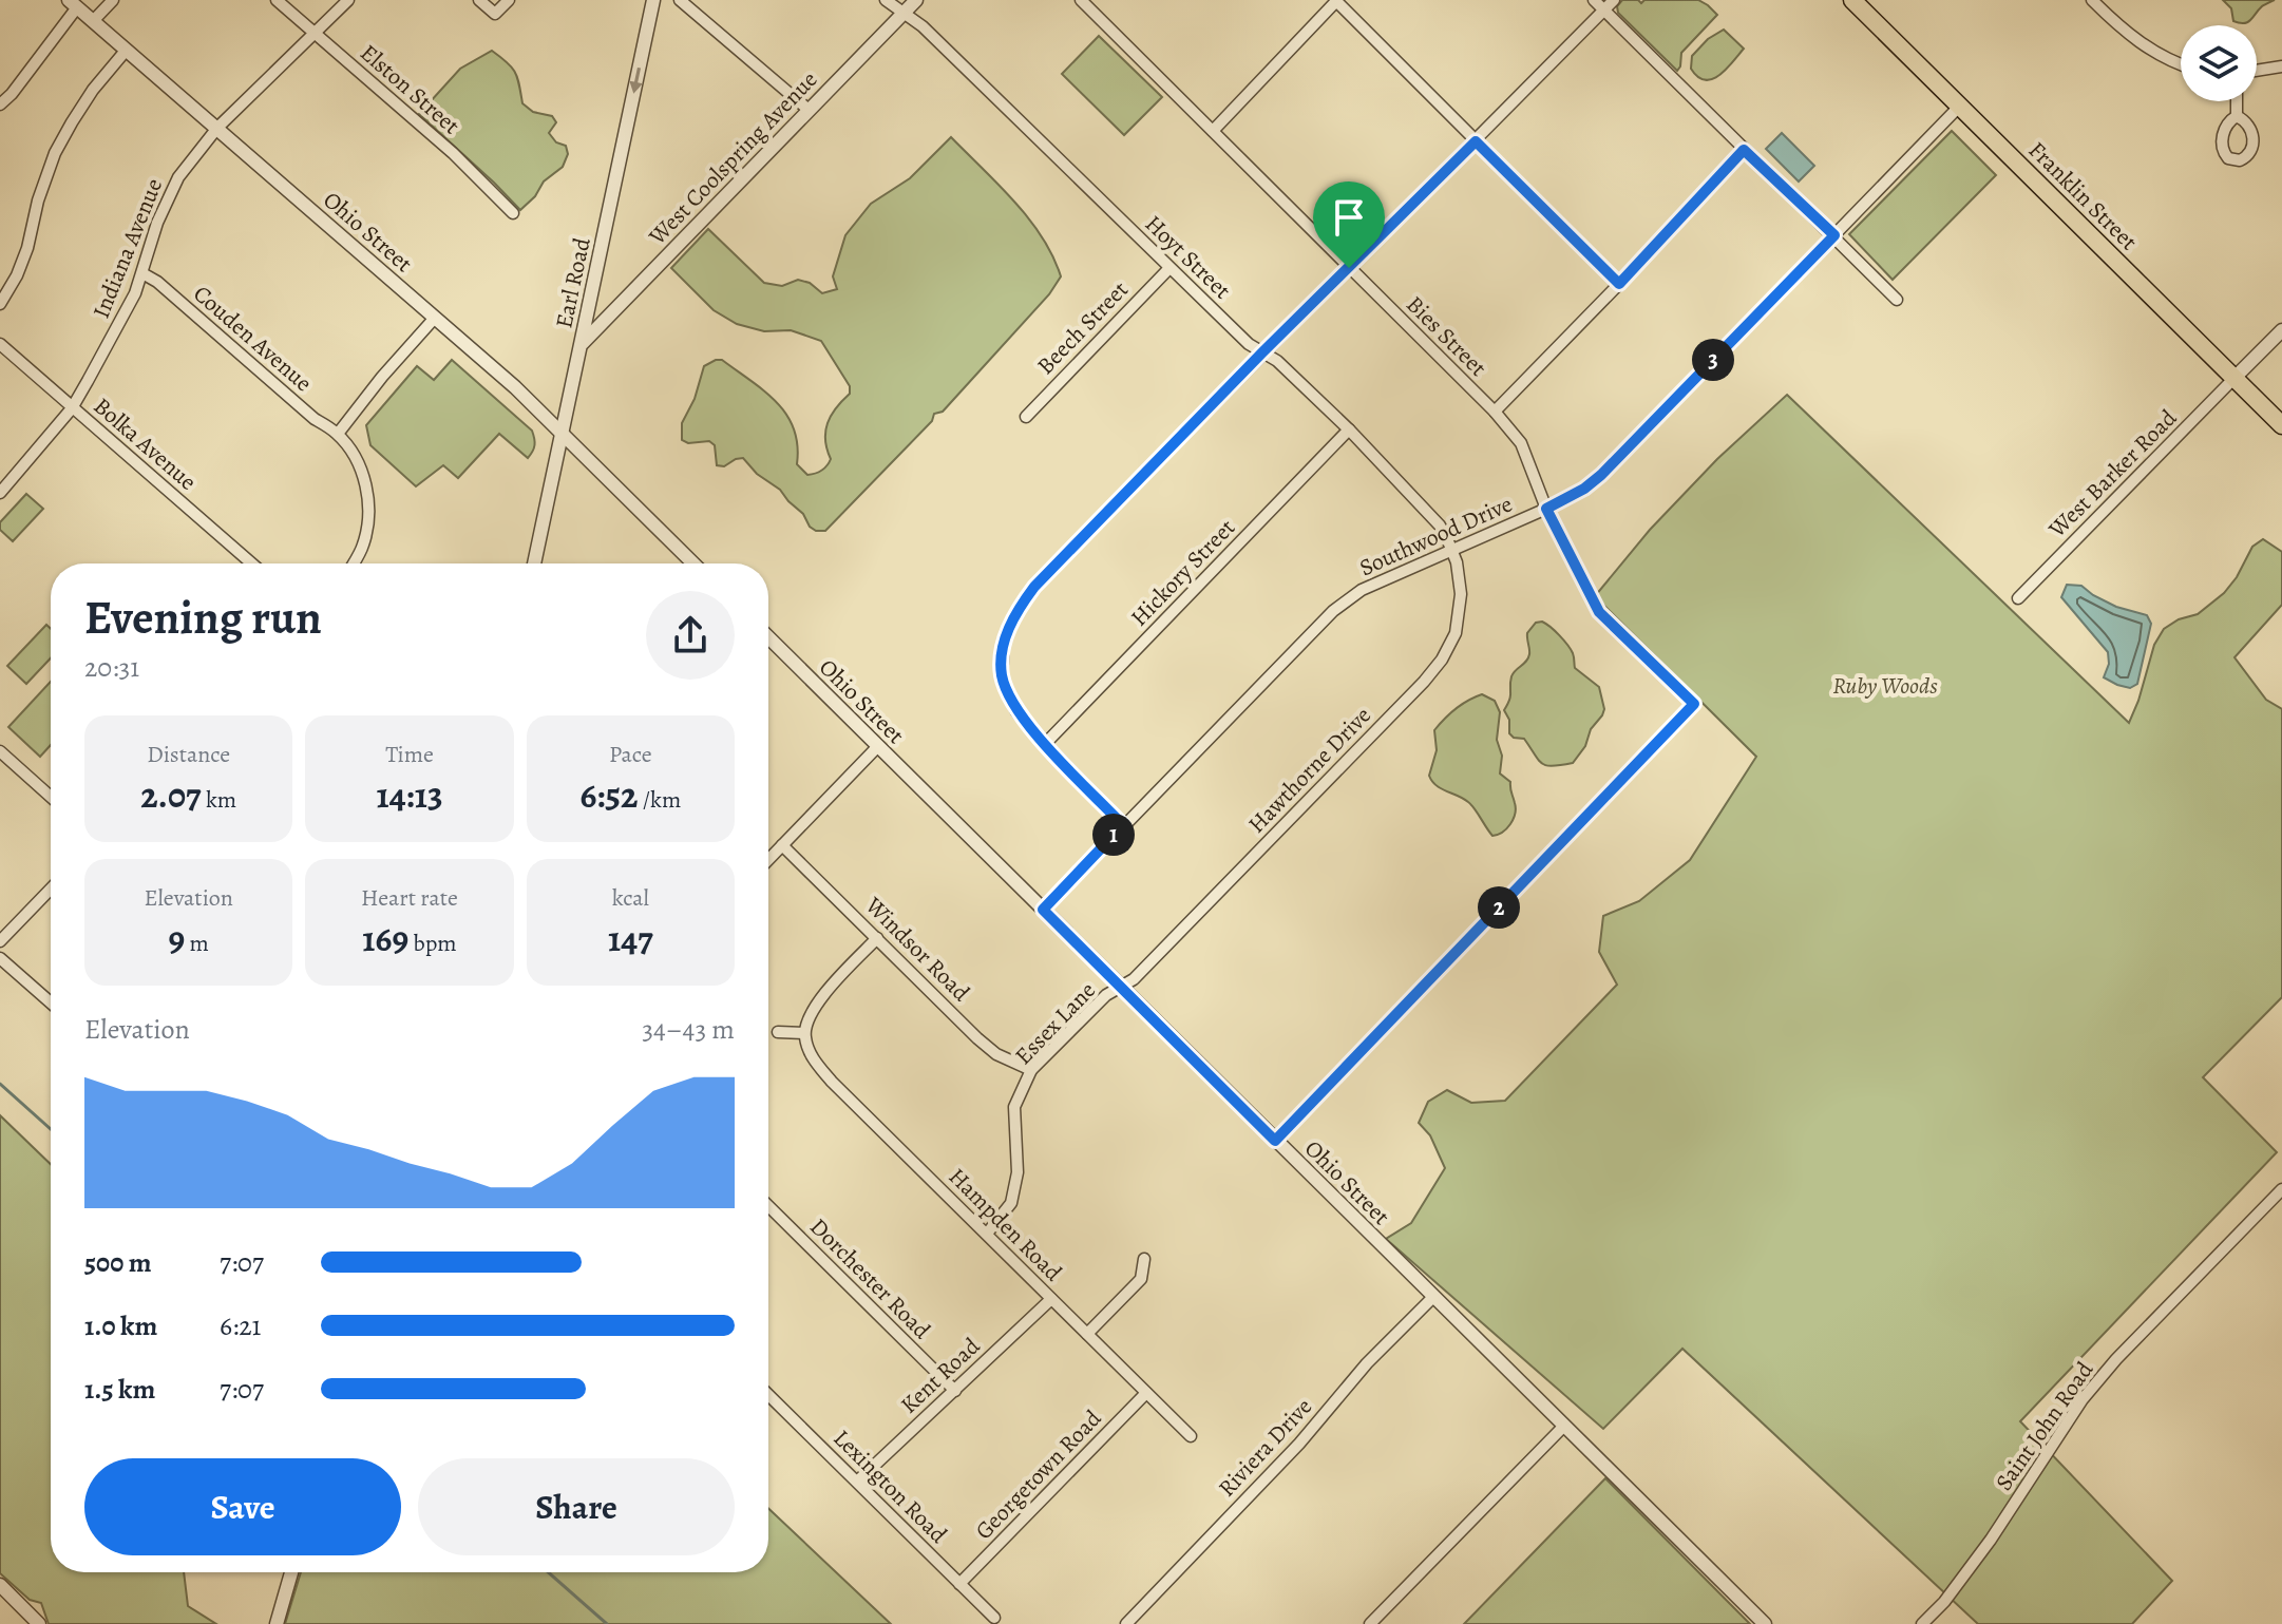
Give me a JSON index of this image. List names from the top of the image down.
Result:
{
  "streets": {
    "main road": ["Franklin Street"],
    "street": [
      "Elston Street",
      "West Coolspring Avenue",
      "Ohio Street",
      "Indiana Avenue",
      "Hoyt Street",
      "Earl Road",
      "Beech Street",
      "Bies Street",
      "Couden Avenue",
      "Bolka Avenue",
      "West Barker Road",
      "Southwood Drive",
      "Hickory Street",
      "Hawthorne Drive",
      "Windsor Road",
      "Essex Lane",
      "Hampden Road",
      "Dorchester Road",
      "Kent Road",
      "Saint John Road",
      "Riviera Drive",
      "Georgetown Road",
      "Lexington Road"
    ]
  },
  "crossings": [
    ["Elston Street", "Indiana Avenue"],
    ["West Coolspring Avenue", "Hoyt Street"],
    ["West Coolspring Avenue", "Earl Road"],
    ["Franklin Street", "West Barker Road"],
    ["Franklin Street", "Southwood Drive"],
    ["Ohio Street", "Indiana Avenue"],
    ["Ohio Street", "Earl Road"],
    ["Ohio Street", "Bies Street"],
    ["Ohio Street", "Southwood Drive"],
    ["Ohio Street", "Hawthorne Drive"],
    ["Ohio Street", "Essex Lane"],
    ["Ohio Street", "Riviera Drive"],
    ["Indiana Avenue", "Couden Avenue"],
    ["Indiana Avenue", "Bolka Avenue"],
    ["Hoyt Street", "Beech Street"],
    ["Hoyt Street", "Southwood Drive"],
    ["Hoyt Street", "Hickory Street"],
    ["Hoyt Street", "Hawthorne Drive"],
    ["Bies Street", "Southwood Drive"],
    ["Southwood Drive", "Hawthorne Drive"],
    ["Hawthorne Drive", "Essex Lane"],
    ["Windsor Road", "Essex Lane"],
    ["Essex Lane", "Hampden Road"],
    ["Hampden Road", "Kent Road"],
    ["Hampden Road", "Georgetown Road"],
    ["Dorchester Road", "Kent Road"],
    ["Kent Road", "Lexington Road"],
    ["Georgetown Road", "Lexington Road"]
  ],
  "one_way": ["Earl Road"],
  "parks": ["Ruby Woods"],
  "page": {
    "pins": ["3", "1", "2"],
    "heading": ["Evening run", "20:31"],
    "stats": [
      ["Distance", "2.07 km"],
      ["Time", "14:13"],
      ["Pace", "6:52 /km"],
      ["Elevation", "9 m"],
      ["Heart rate", "169 bpm"],
      ["kcal", "147"]
    ],
    "chart": ["Elevation", "34–43 m"],
    "list": [
      {
        "name": "500 m",
        "note": "7:07"
      },
      {
        "name": "1.0 km",
        "note": "6:21"
      },
      {
        "name": "1.5 km",
        "note": "7:07"
      }
    ],
    "buttons": ["Save", "Share"]
  }
}
